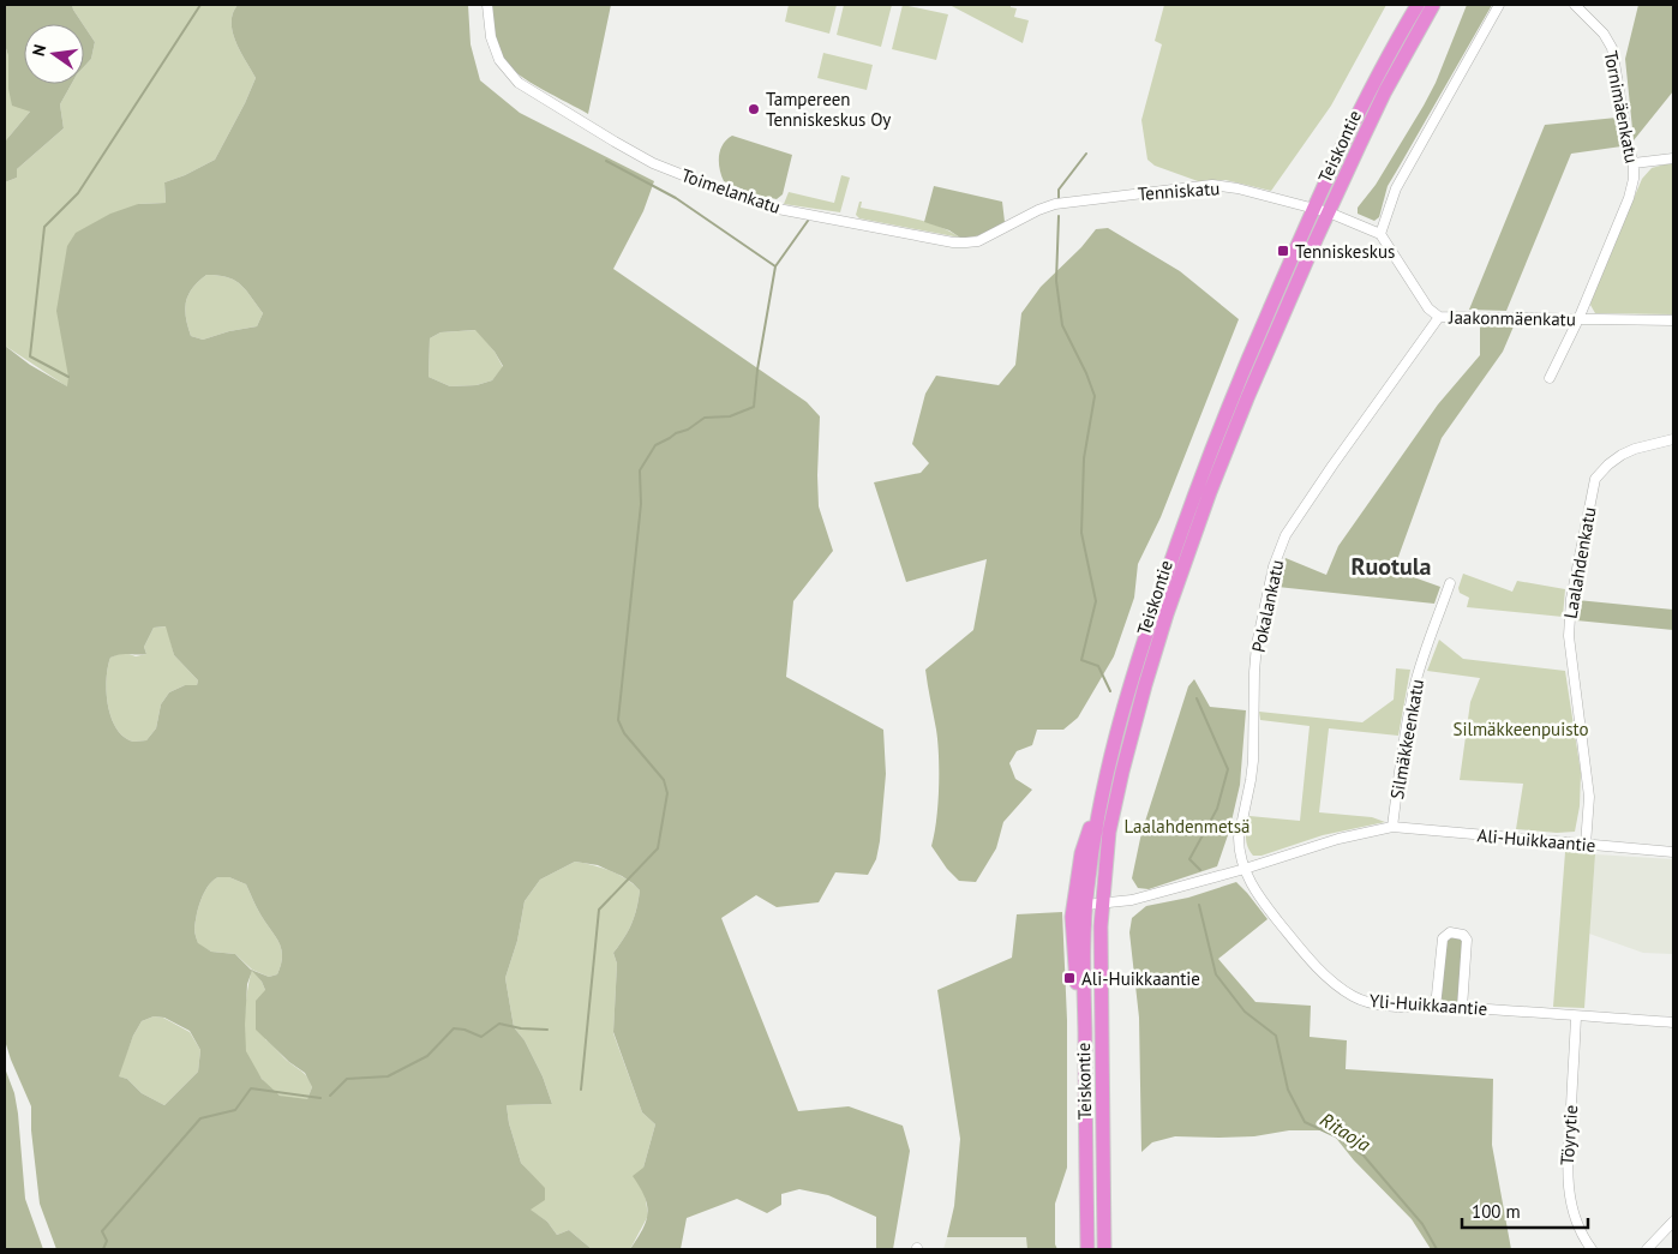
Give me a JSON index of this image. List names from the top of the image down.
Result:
{
  "streets": {
    "highway": ["Teiskontie"],
    "street": [
      "Tornimäenkatu",
      "Toimelankatu",
      "Tenniskatu",
      "Jaakonmäenkatu",
      "Laalahdenkatu",
      "Pokalankatu",
      "Silmäkkeenkatu",
      "Ali-Huikkaantie",
      "Yli-Huikkaantie",
      "Töyrytie"
    ]
  },
  "crossings": [
    ["Tornimäenkatu", "Jaakonmäenkatu"],
    ["Teiskontie", "Tenniskatu"],
    ["Teiskontie", "Ali-Huikkaantie"],
    ["Toimelankatu", "Tenniskatu"],
    ["Jaakonmäenkatu", "Pokalankatu"],
    ["Laalahdenkatu", "Ali-Huikkaantie"],
    ["Pokalankatu", "Ali-Huikkaantie"],
    ["Pokalankatu", "Yli-Huikkaantie"],
    ["Silmäkkeenkatu", "Ali-Huikkaantie"],
    ["Ali-Huikkaantie", "Yli-Huikkaantie"],
    ["Yli-Huikkaantie", "Töyrytie"]
  ],
  "districts": ["Ruotula"],
  "water": ["Ritaoja"],
  "parks": ["Silmäkkeenpuisto", "Laalahdenmetsä"],
  "places": {
    "other": ["Tampereen Tenniskeskus Oy"],
    "transit": ["Tenniskeskus", "Ali-Huikkaantie"]
  },
  "scale_bar": "100 m",
  "north": "left"
}
